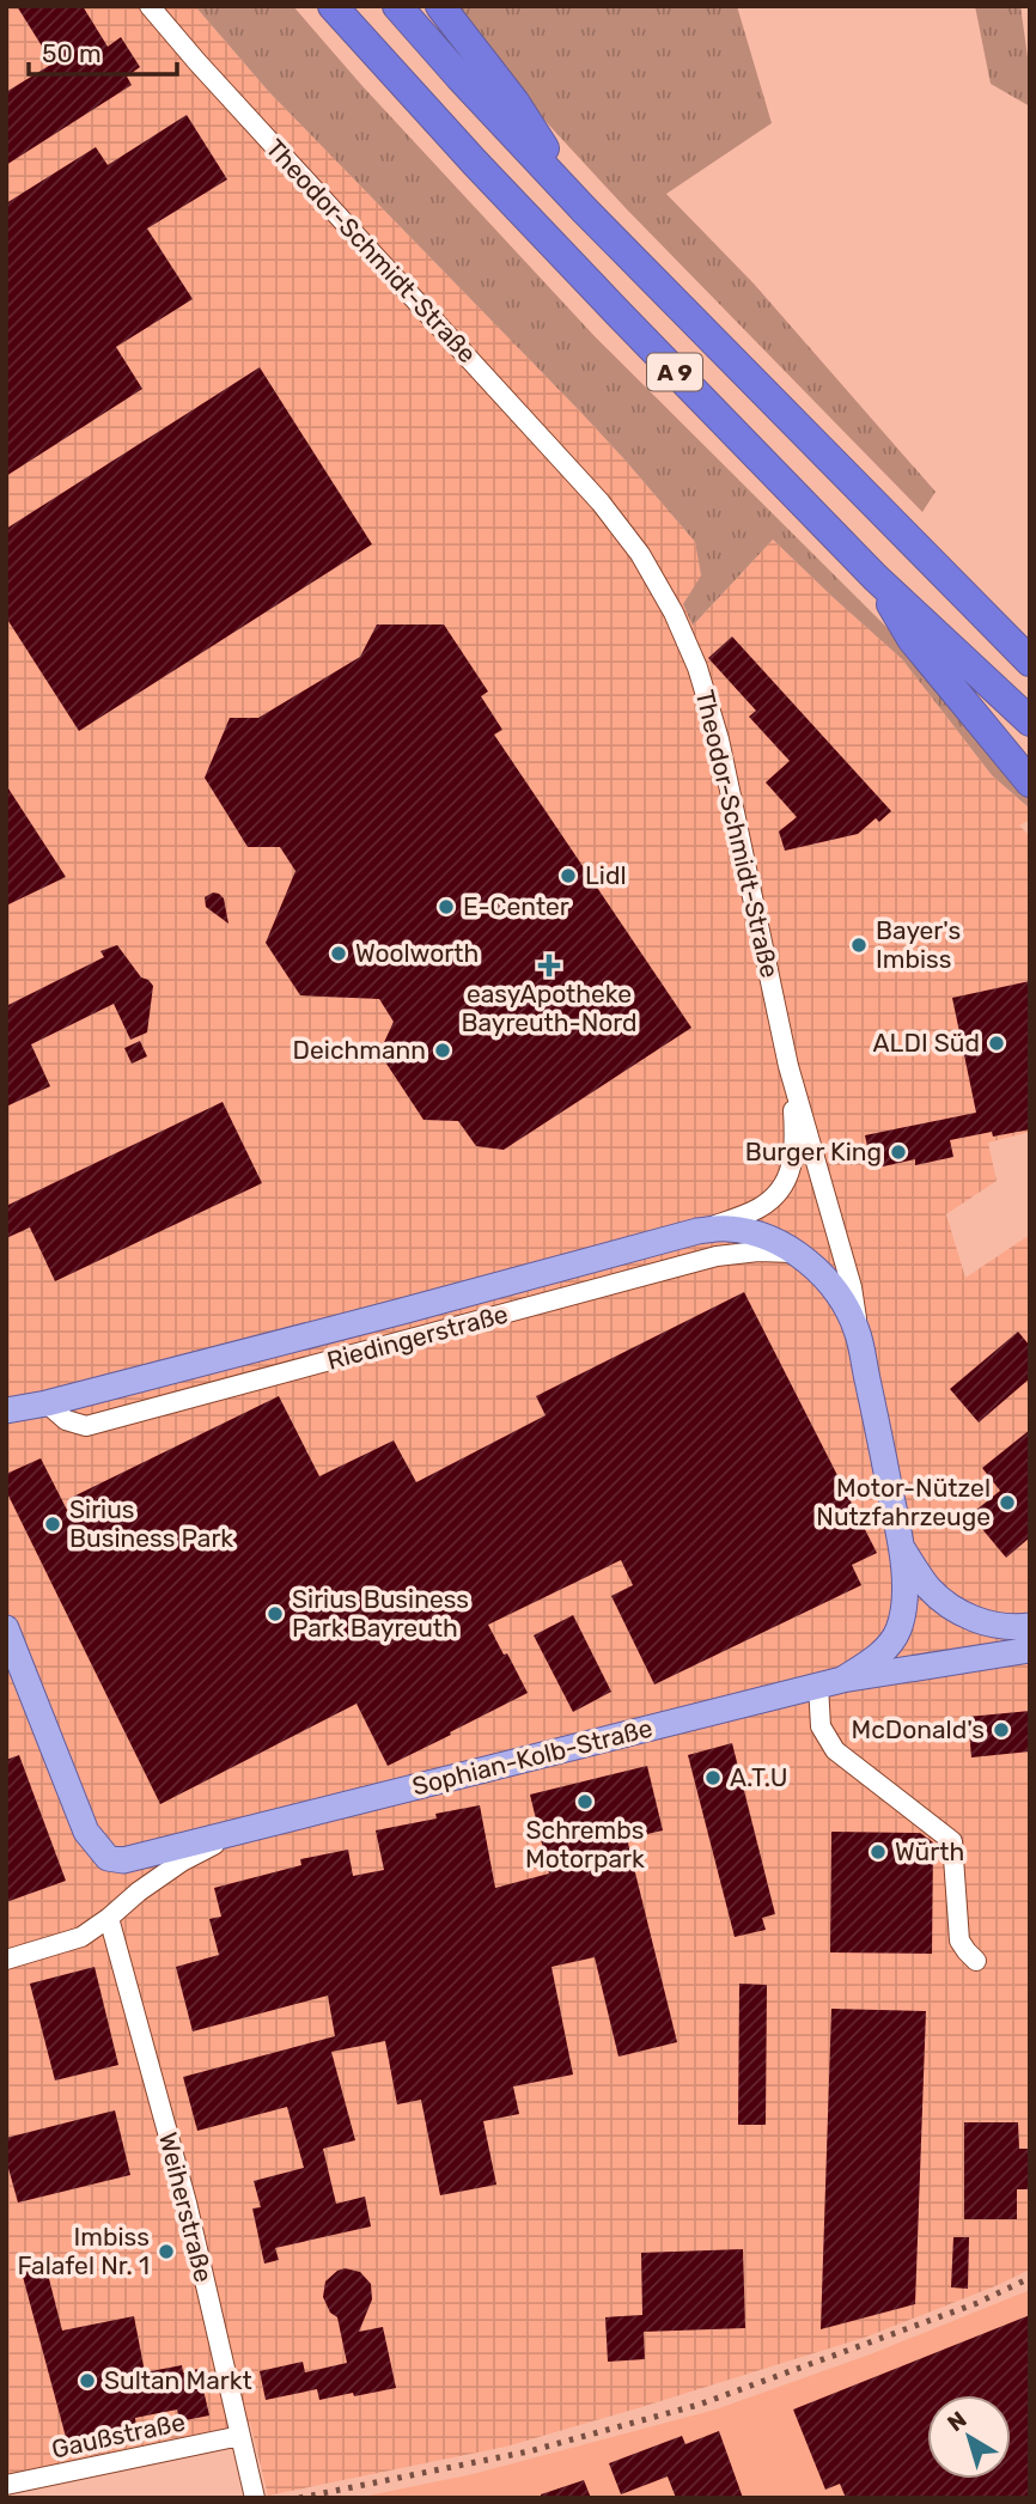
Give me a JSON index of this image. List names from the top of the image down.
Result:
{
  "streets": {
    "highway": ["A 9"],
    "main road": ["Theodor-Schmidt-Straße", "Riedingerstraße", "Sophian-Kolb-Straße"],
    "street": ["Weiherstraße", "Gaußstraße"]
  },
  "crossings": [
    ["Theodor-Schmidt-Straße", "Riedingerstraße"],
    ["Weiherstraße", "Gaußstraße"]
  ],
  "places": {
    "other": [
      "Lidl",
      "E-Center",
      "Bayer's Imbiss",
      "Woolworth",
      "ALDI Süd",
      "Deichmann",
      "Burger King",
      "Motor-Nützel Nutzfahrzeuge",
      "Sirius Business Park",
      "Sirius Business Park Bayreuth",
      "McDonald's",
      "A.T.U",
      "Schrembs Motorpark",
      "Würth",
      "Imbiss Falafel Nr. 1",
      "Sultan Markt"
    ],
    "health": ["easyApotheke Bayreuth-Nord"]
  },
  "scale_bar": "50 m",
  "north": "top left"
}
